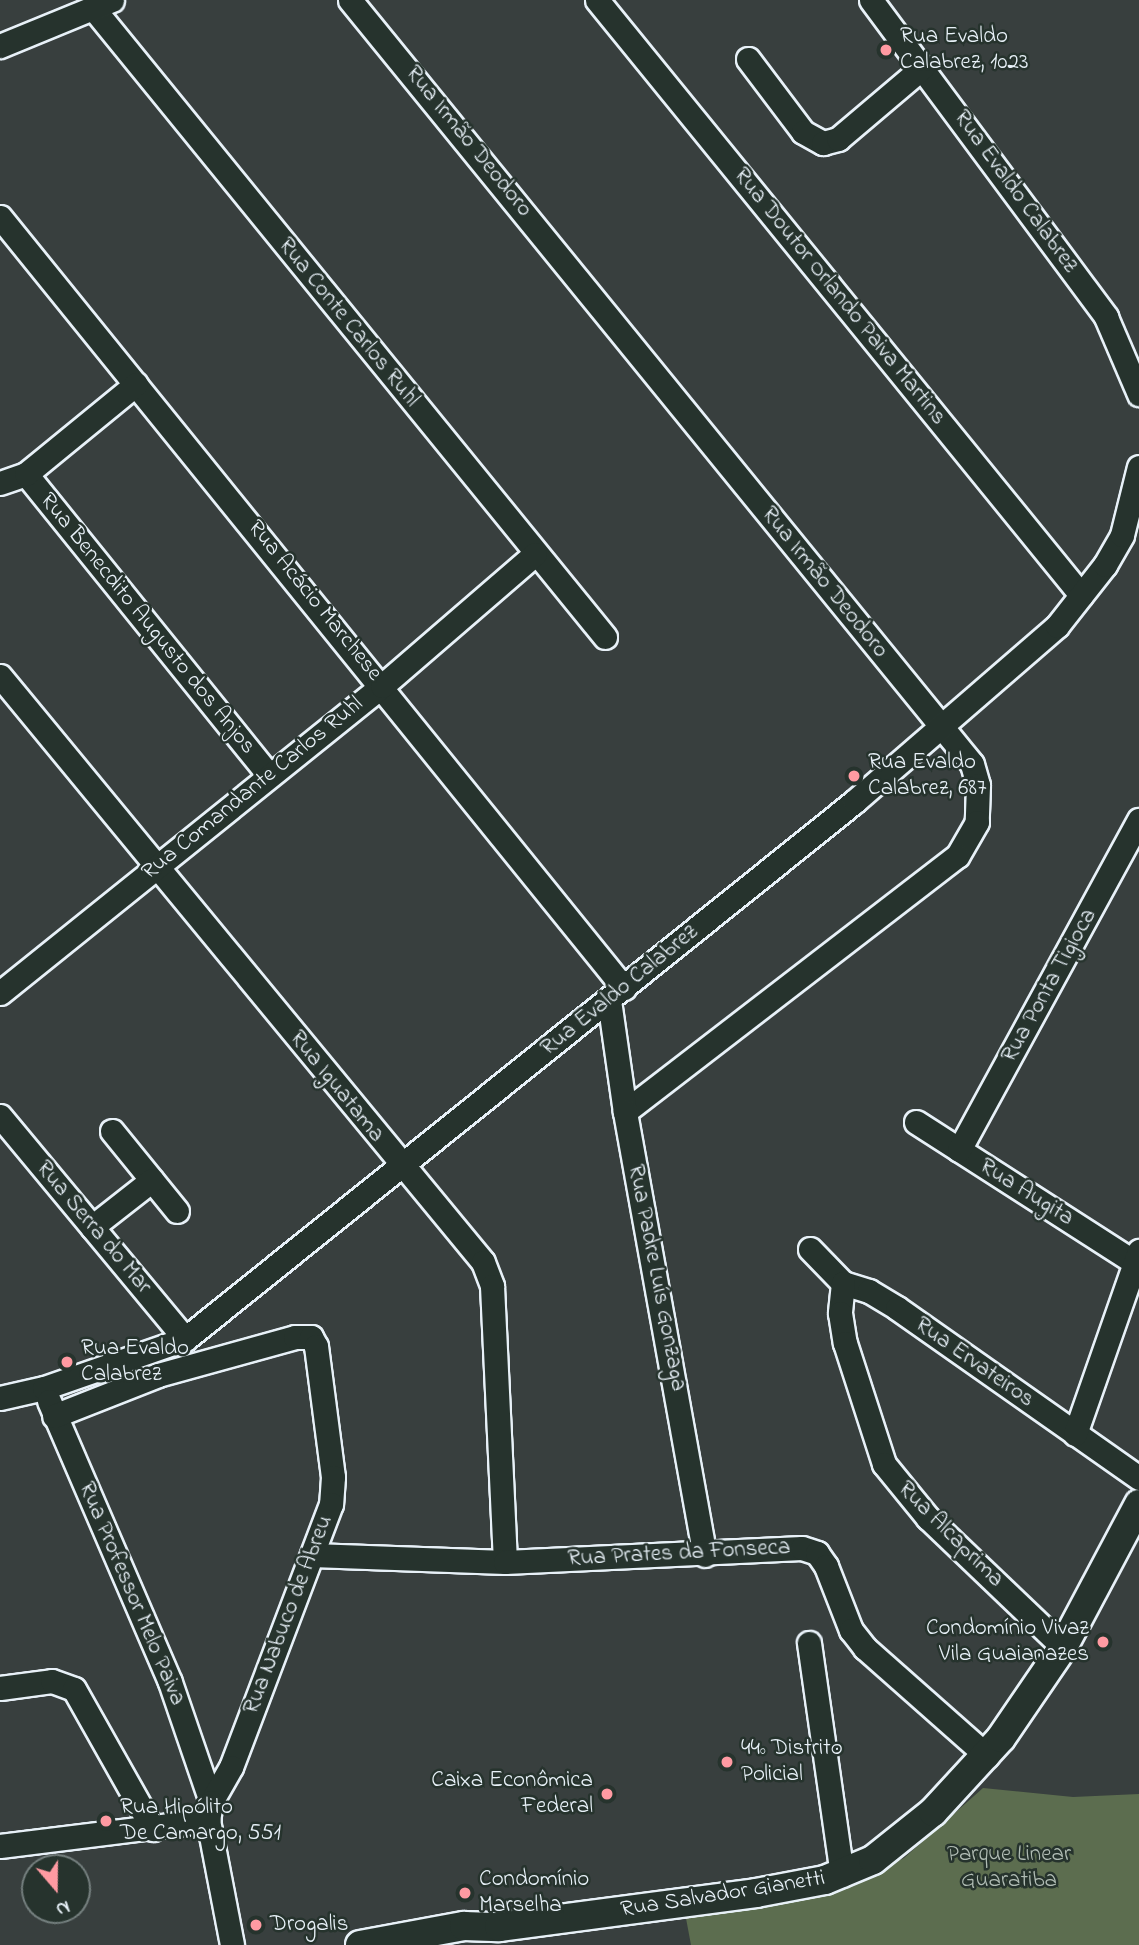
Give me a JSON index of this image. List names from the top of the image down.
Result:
{
  "streets": {
    "main road": ["Rua Salvador Gianetti"],
    "street": [
      "Rua Irmão Deodoro",
      "Rua Evaldo Calabrez",
      "Rua Doutor Orlando Paiva Martins",
      "Rua Conte Carlos Ruhl",
      "Rua Acácio Marchese",
      "Rua Benecdito Augusto dos Anjos",
      "Rua Comandante Carlos Ruhl",
      "Rua Ponta Tigioca",
      "Rua Iguatama",
      "Rua Augita",
      "Rua Serra do Mar",
      "Rua Padre Luís Gonzaga",
      "Rua Ervateiros",
      "Rua Alcaprima",
      "Rua Prates da Fonseca",
      "Rua Professor Melo Paiva",
      "Rua Nabuco de Abreu"
    ]
  },
  "crossings": [
    ["Rua Irmão Deodoro", "Rua Evaldo Calabrez"],
    ["Rua Irmão Deodoro", "Rua Padre Luís Gonzaga"],
    ["Rua Evaldo Calabrez", "Rua Doutor Orlando Paiva Martins"],
    ["Rua Evaldo Calabrez", "Rua Acácio Marchese"],
    ["Rua Evaldo Calabrez", "Rua Iguatama"],
    ["Rua Evaldo Calabrez", "Rua Serra do Mar"],
    ["Rua Evaldo Calabrez", "Rua Padre Luís Gonzaga"],
    ["Rua Evaldo Calabrez", "Rua Professor Melo Paiva"],
    ["Rua Conte Carlos Ruhl", "Rua Comandante Carlos Ruhl"],
    ["Rua Acácio Marchese", "Rua Comandante Carlos Ruhl"],
    ["Rua Acácio Marchese", "Rua Padre Luís Gonzaga"],
    ["Rua Benecdito Augusto dos Anjos", "Rua Comandante Carlos Ruhl"],
    ["Rua Comandante Carlos Ruhl", "Rua Iguatama"],
    ["Rua Ponta Tigioca", "Rua Augita"],
    ["Rua Iguatama", "Rua Prates da Fonseca"],
    ["Rua Padre Luís Gonzaga", "Rua Prates da Fonseca"],
    ["Rua Ervateiros", "Rua Alcaprima"],
    ["Rua Alcaprima", "Rua Salvador Gianetti"],
    ["Rua Prates da Fonseca", "Rua Nabuco de Abreu"],
    ["Rua Prates da Fonseca", "Rua Salvador Gianetti"],
    ["Rua Professor Melo Paiva", "Rua Nabuco de Abreu"]
  ],
  "parks": ["Parque Linear Guaratiba"],
  "places": [
    "Rua Evaldo Calabrez, 1023",
    "Rua Evaldo Calabrez, 687",
    "Rua Evaldo Calabrez",
    "Condomínio Vivaz Vila Guaianazes",
    "44º Distrito Policial",
    "Caixa Econômica Federal",
    "Rua Hipólito De Camargo, 551",
    "Condomínio Marselha",
    "Drogalis"
  ],
  "north": "bottom"
}
